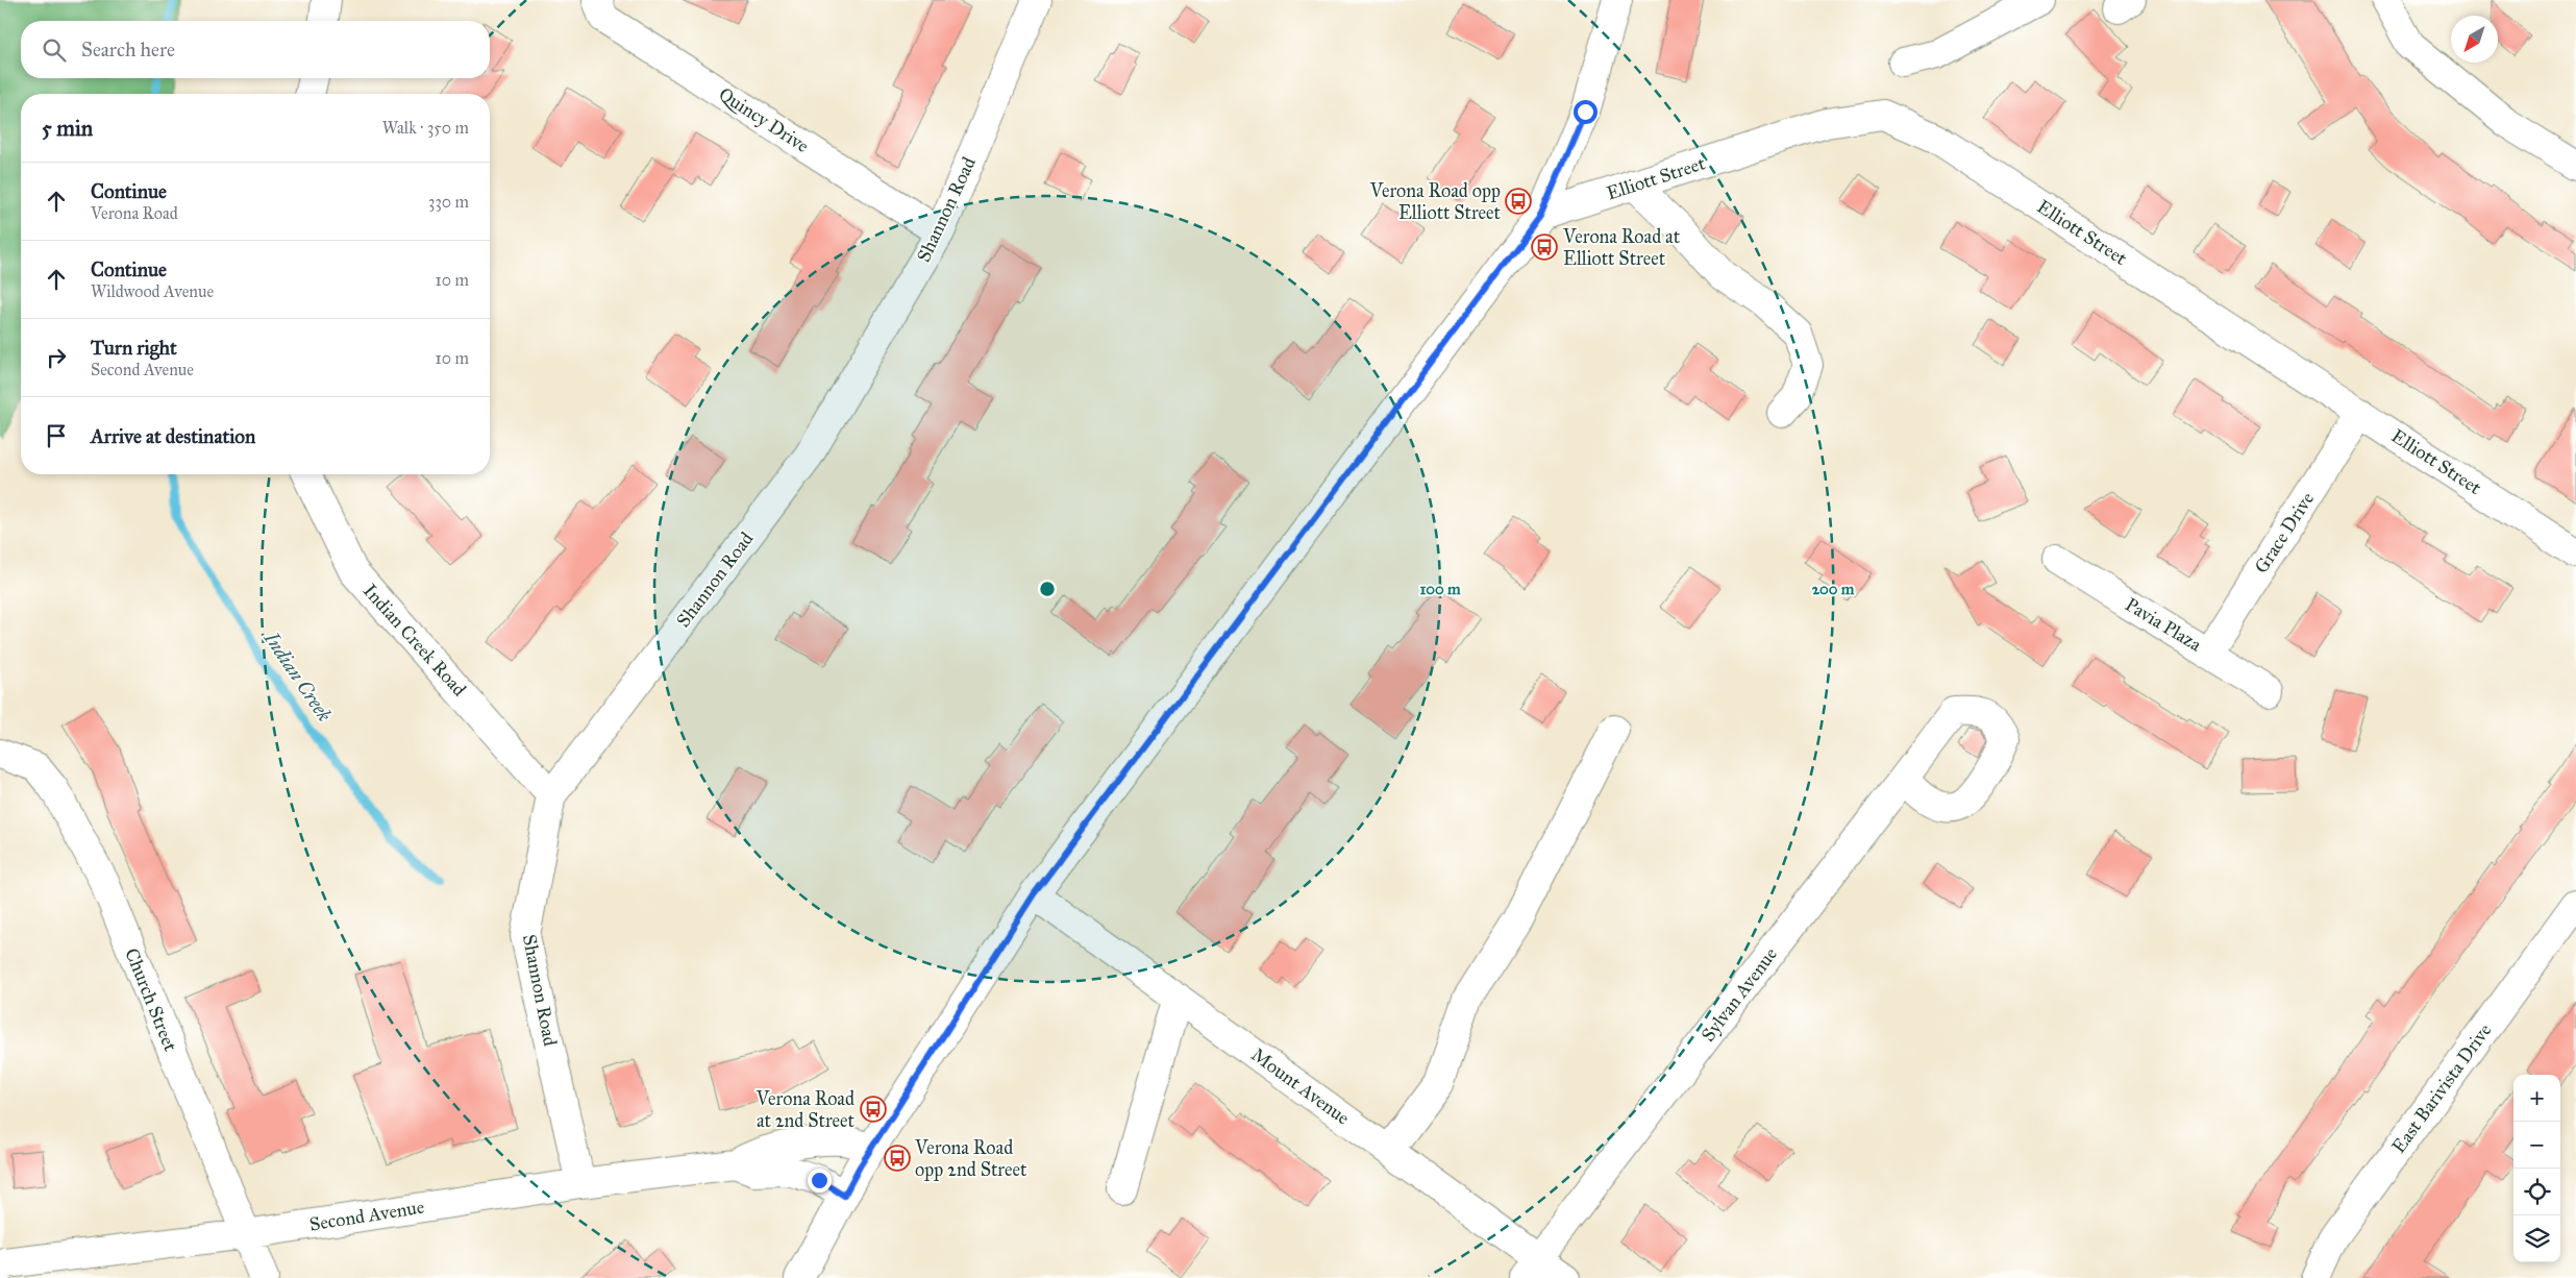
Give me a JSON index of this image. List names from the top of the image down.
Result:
{
  "streets": {
    "street": [
      "Quincy Drive",
      "Elliott Street",
      "Shannon Road",
      "Grace Drive",
      "Pavia Plaza",
      "Indian Creek Road",
      "Sylvan Avenue",
      "Church Street",
      "Mount Avenue",
      "East Barivista Drive",
      "Second Avenue"
    ]
  },
  "crossings": [
    ["Quincy Drive", "Shannon Road"],
    ["Elliott Street", "Grace Drive"],
    ["Shannon Road", "Indian Creek Road"],
    ["Shannon Road", "Second Avenue"],
    ["Grace Drive", "Pavia Plaza"],
    ["Sylvan Avenue", "Mount Avenue"],
    ["Church Street", "Second Avenue"]
  ],
  "water": ["Indian Creek"],
  "places": {
    "bus stop": [
      "Verona Road opp Elliott Street",
      "Verona Road at Elliott Street",
      "Verona Road at 2nd Street",
      "Verona Road opp 2nd Street"
    ]
  },
  "north": "bottom left",
  "page": {
    "search": "Search here",
    "heading": ["5 min", "Walk · 350 m"],
    "list": [
      ["Continue", "Verona Road", "330 m"],
      ["Continue", "Wildwood Avenue", "10 m"],
      ["Turn right", "Second Avenue", "10 m"],
      "Arrive at destination"
    ],
    "map_buttons": ["+", "−"]
  },
  "rings": ["100 m", "200 m"]
}
